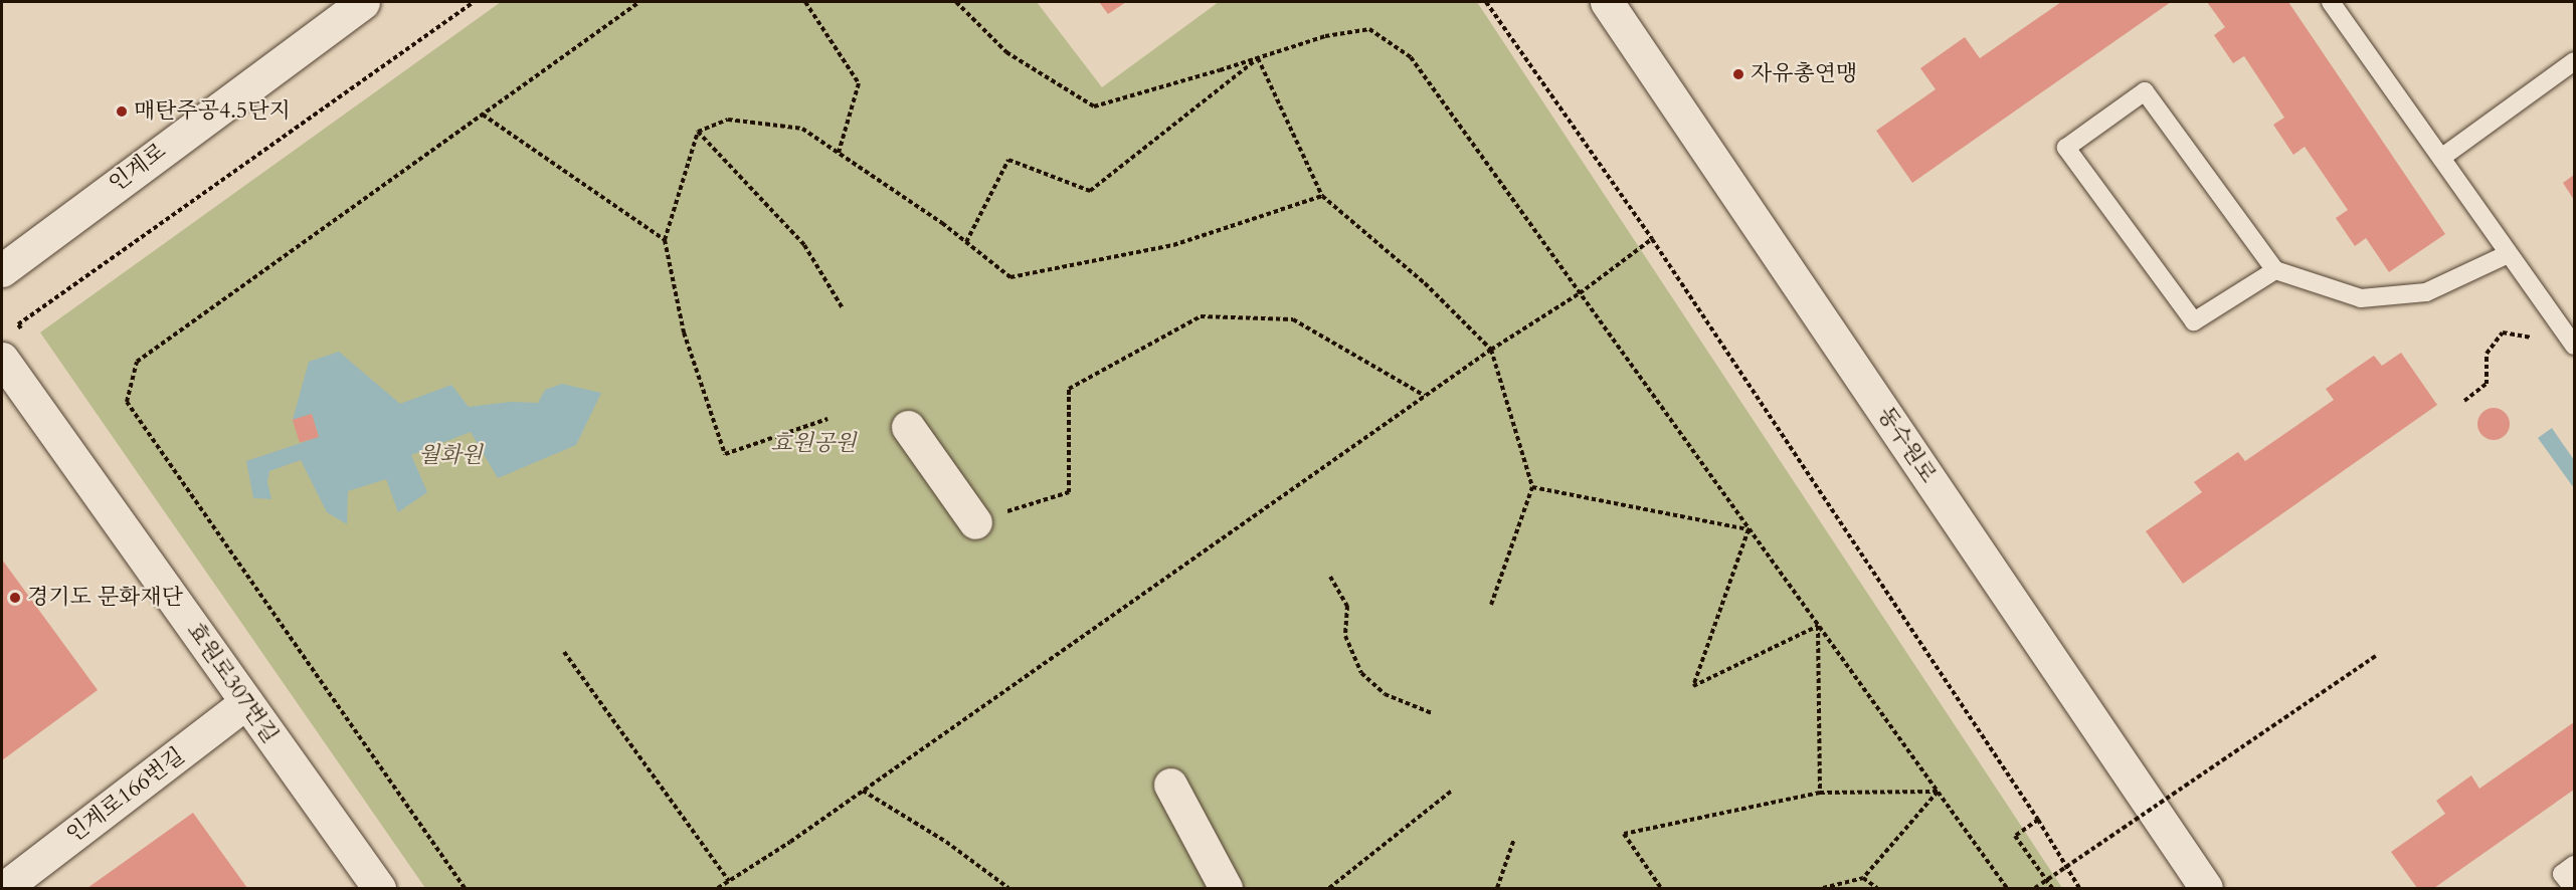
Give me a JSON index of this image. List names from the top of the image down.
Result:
{
  "streets": {
    "street": [
      "인계로",
      "동수원로",
      "효원로307번길",
      "인계로166번길"
    ]
  },
  "crossings": [
    ["효원로307번길", "인계로166번길"]
  ],
  "parks": ["효원공원", "월화원"],
  "places": ["자유총연맹", "매탄주공4.5단지", "경기도 문화재단"]
}
